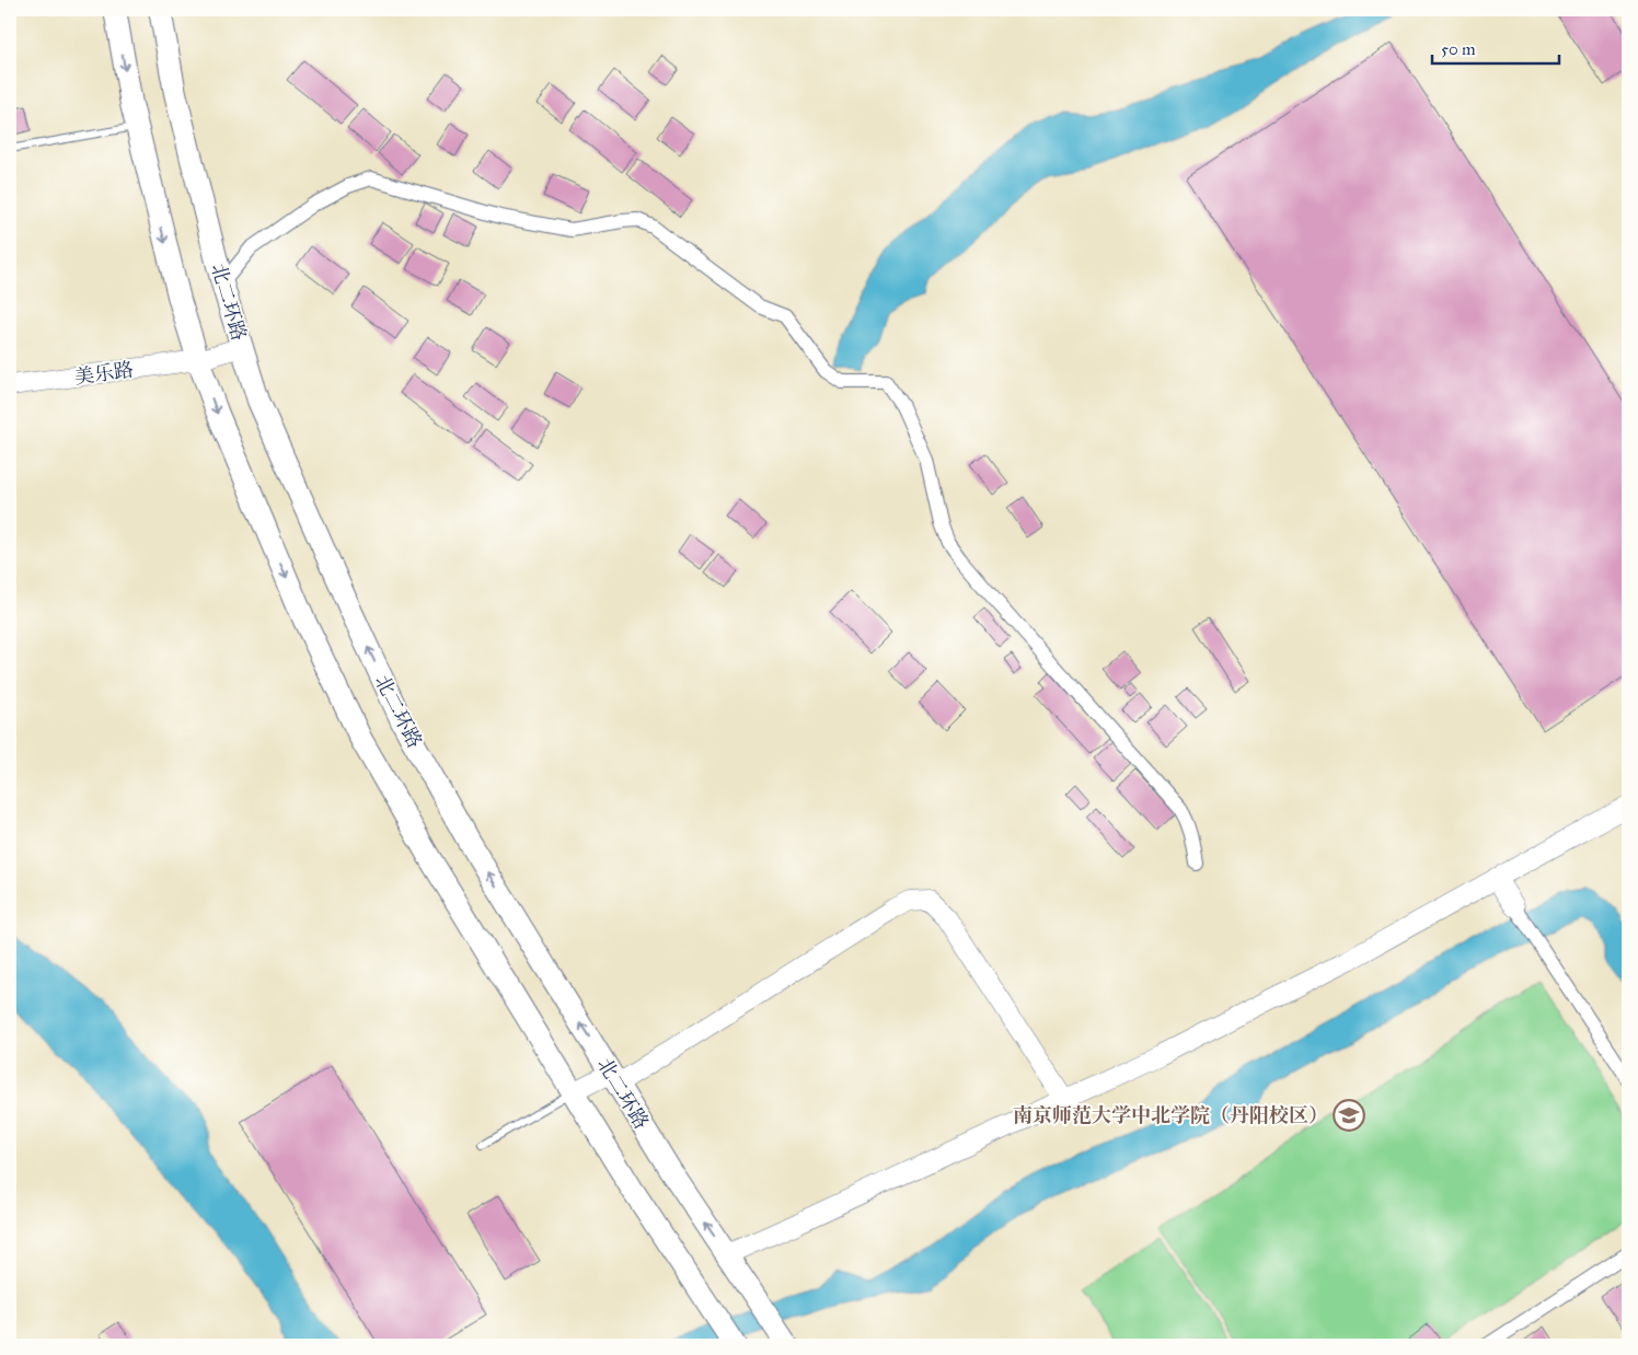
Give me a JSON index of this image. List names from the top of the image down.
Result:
{
  "streets": {
    "main road": ["北二环路"],
    "street": ["美乐路"]
  },
  "crossings": [
    ["北二环路", "美乐路"]
  ],
  "places": {
    "school or university": ["南京师范大学中北学院（丹阳校区）"]
  },
  "scale_bar": "50 m"
}
